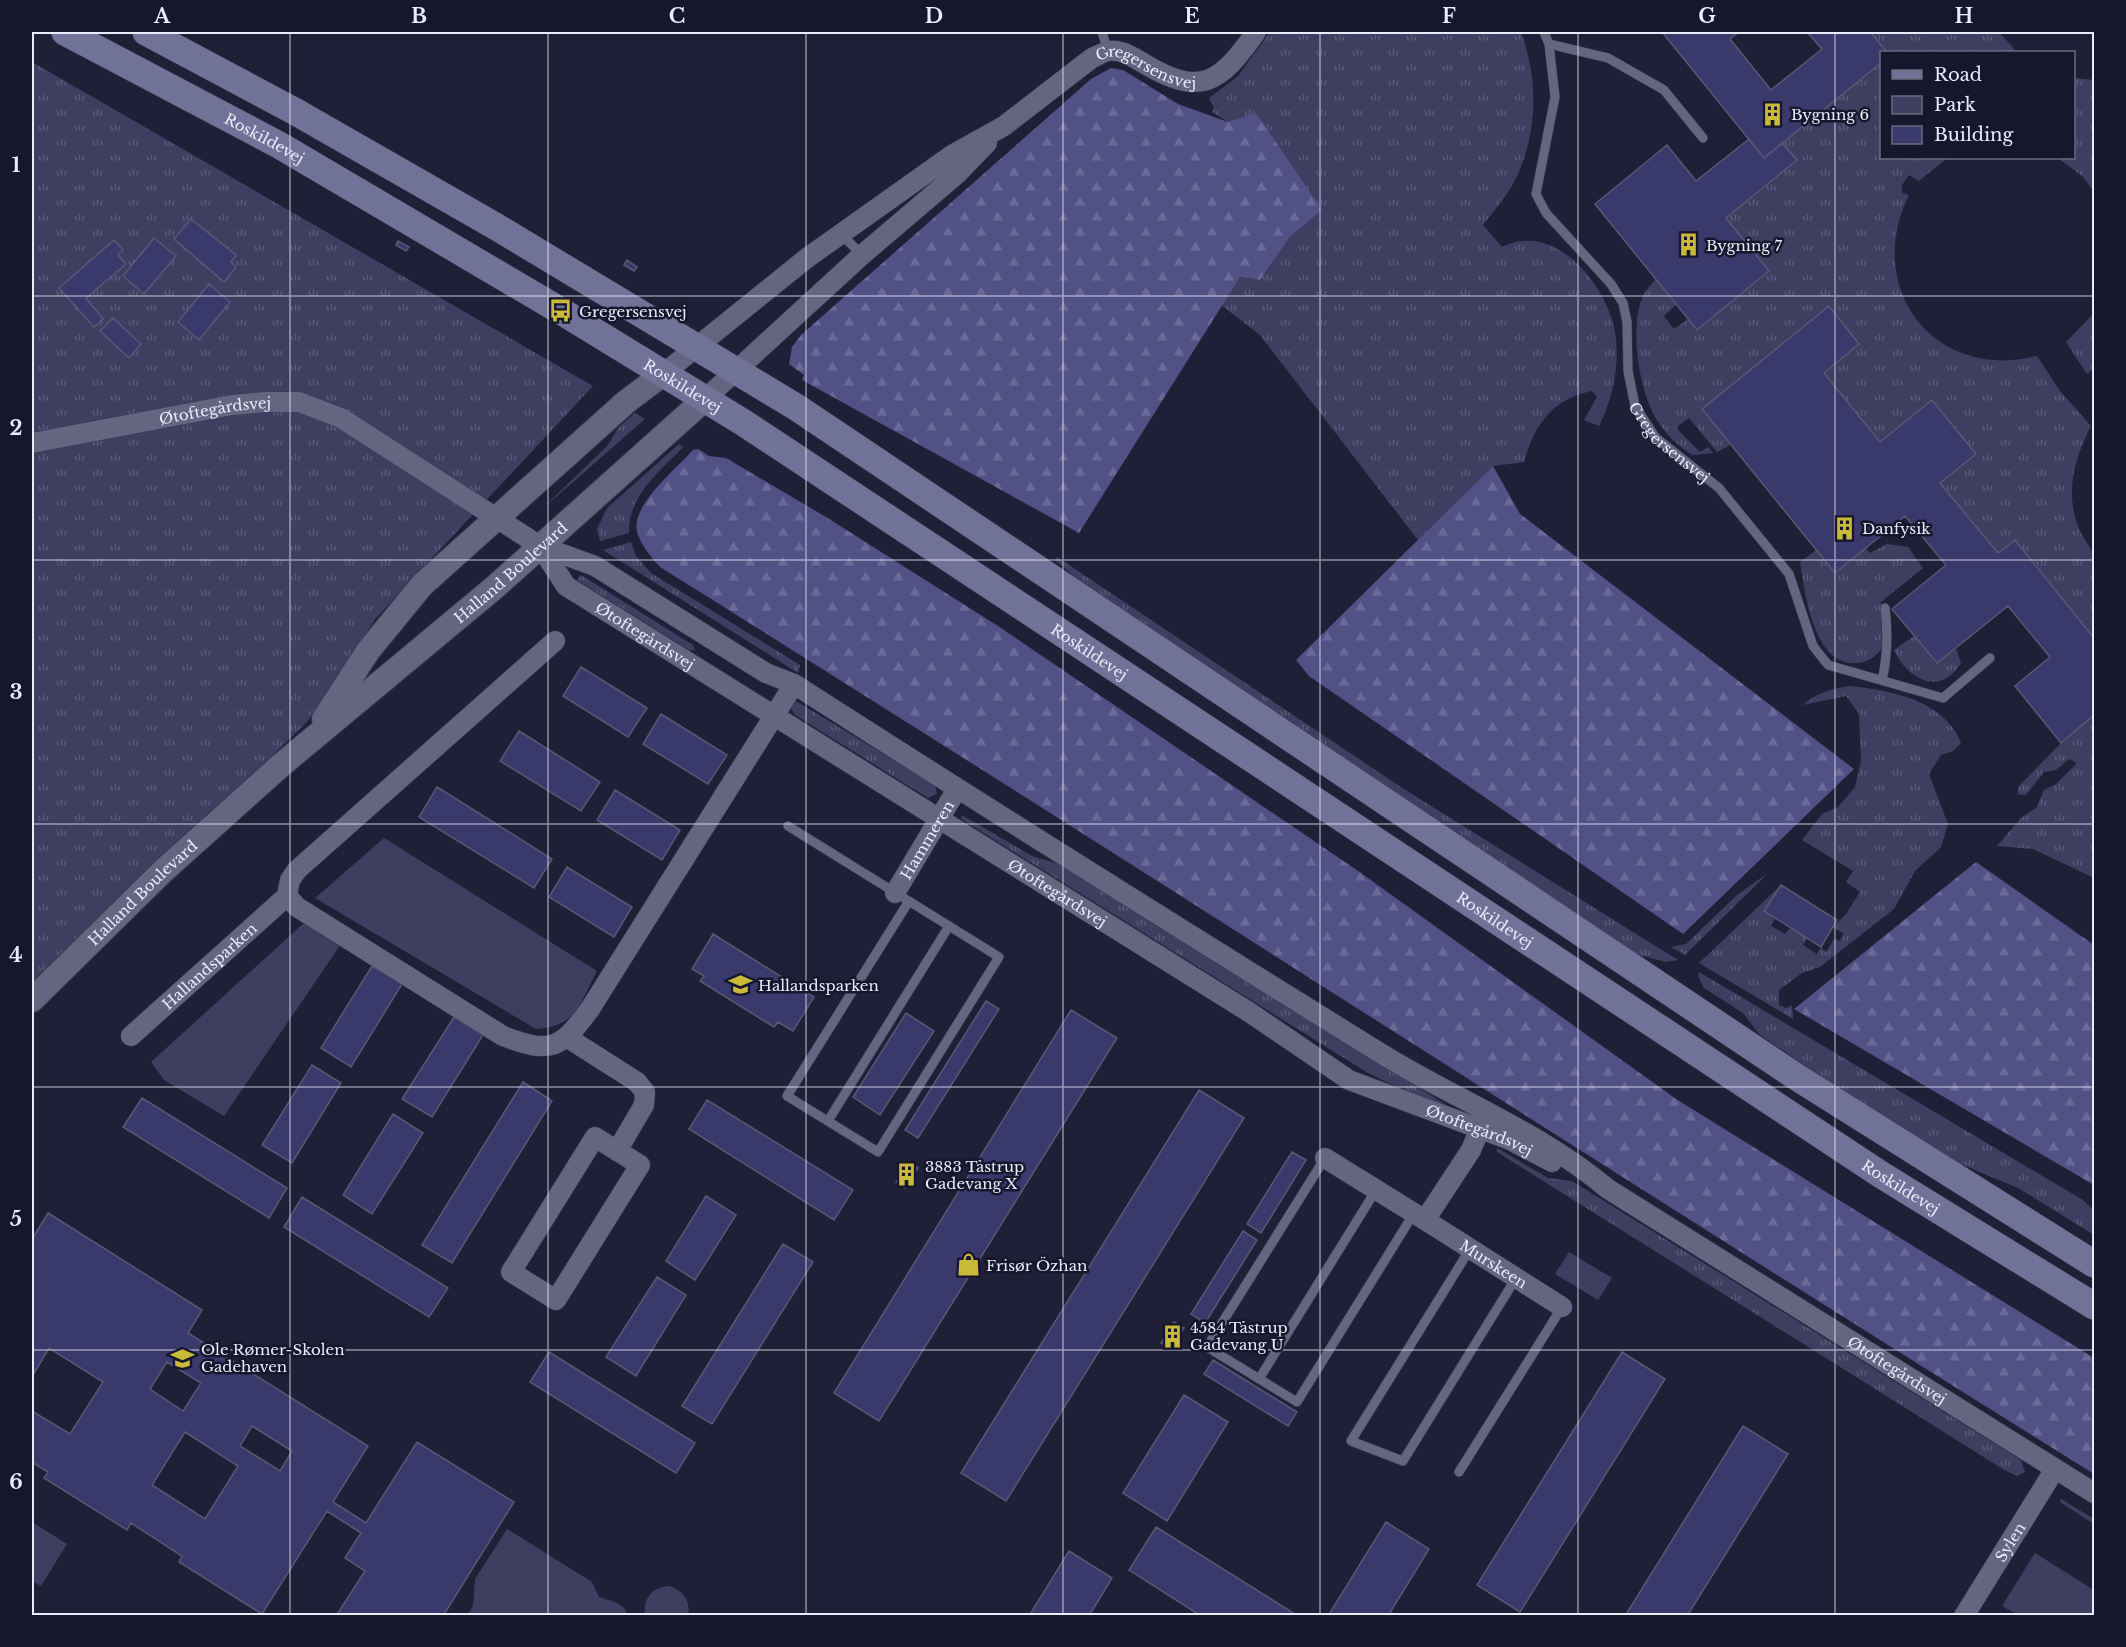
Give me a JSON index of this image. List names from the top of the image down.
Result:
{
  "streets": {
    "main road": ["Roskildevej"],
    "street": [
      "Gregersensvej",
      "Øtoftegårdsvej",
      "Halland Boulevard",
      "Hammeren",
      "Hallandsparken",
      "Murskeen",
      "Sylen"
    ]
  },
  "crossings": [
    ["Gregersensvej", "Roskildevej"],
    ["Gregersensvej", "Halland Boulevard"],
    ["Roskildevej", "Halland Boulevard"],
    ["Øtoftegårdsvej", "Halland Boulevard"],
    ["Øtoftegårdsvej", "Hammeren"],
    ["Øtoftegårdsvej", "Sylen"]
  ],
  "places": {
    "building": [
      "Bygning 6",
      "Bygning 7",
      "Danfysik",
      "3883 Tåstrup Gadevang X",
      "4584 Tåstrup Gadevang U"
    ],
    "bus stop": ["Gregersensvej"],
    "school or university": ["Hallandsparken", "Ole Rømer-Skolen Gadehaven"],
    "shop": ["Frisør Özhan"]
  },
  "legend": ["Road", "Park", "Building"],
  "grid": {
    "columns": [
      "A",
      "B",
      "C",
      "D",
      "E",
      "F",
      "G",
      "H"
    ],
    "rows": [
      "1",
      "2",
      "3",
      "4",
      "5",
      "6"
    ]
  }
}
